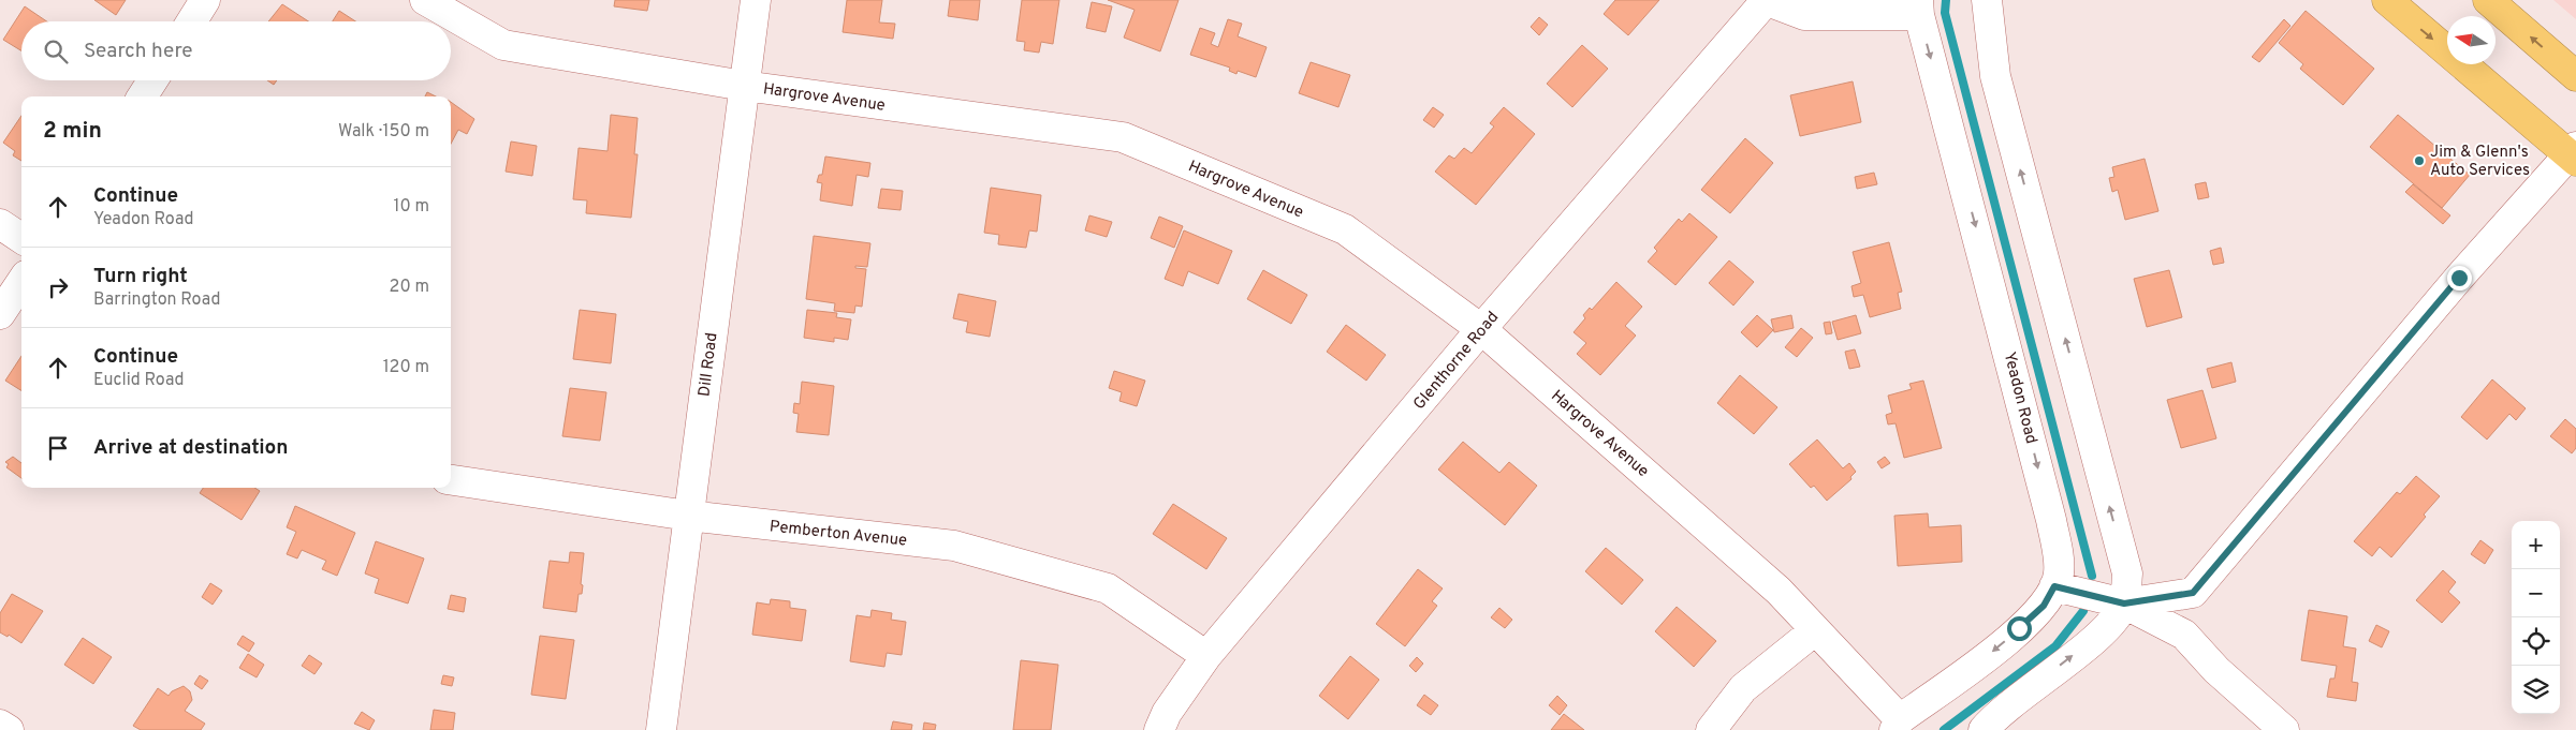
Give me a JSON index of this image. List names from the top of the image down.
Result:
{
  "streets": {
    "street": [
      "Hargrove Avenue",
      "Glenthorne Road",
      "Dill Road",
      "Yeadon Road",
      "Pemberton Avenue"
    ]
  },
  "crossings": [
    ["Hargrove Avenue", "Glenthorne Road"],
    ["Hargrove Avenue", "Dill Road"],
    ["Hargrove Avenue", "Yeadon Road"],
    ["Glenthorne Road", "Pemberton Avenue"],
    ["Dill Road", "Pemberton Avenue"]
  ],
  "places": ["Jim & Glenn's Auto Services"],
  "north": "left",
  "page": {
    "search": "Search here",
    "heading": ["2 min", "Walk · 150 m"],
    "list": [
      ["Continue", "Yeadon Road", "10 m"],
      ["Turn right", "Barrington Road", "20 m"],
      ["Continue", "Euclid Road", "120 m"],
      "Arrive at destination"
    ],
    "map_buttons": ["+", "−"]
  }
}
